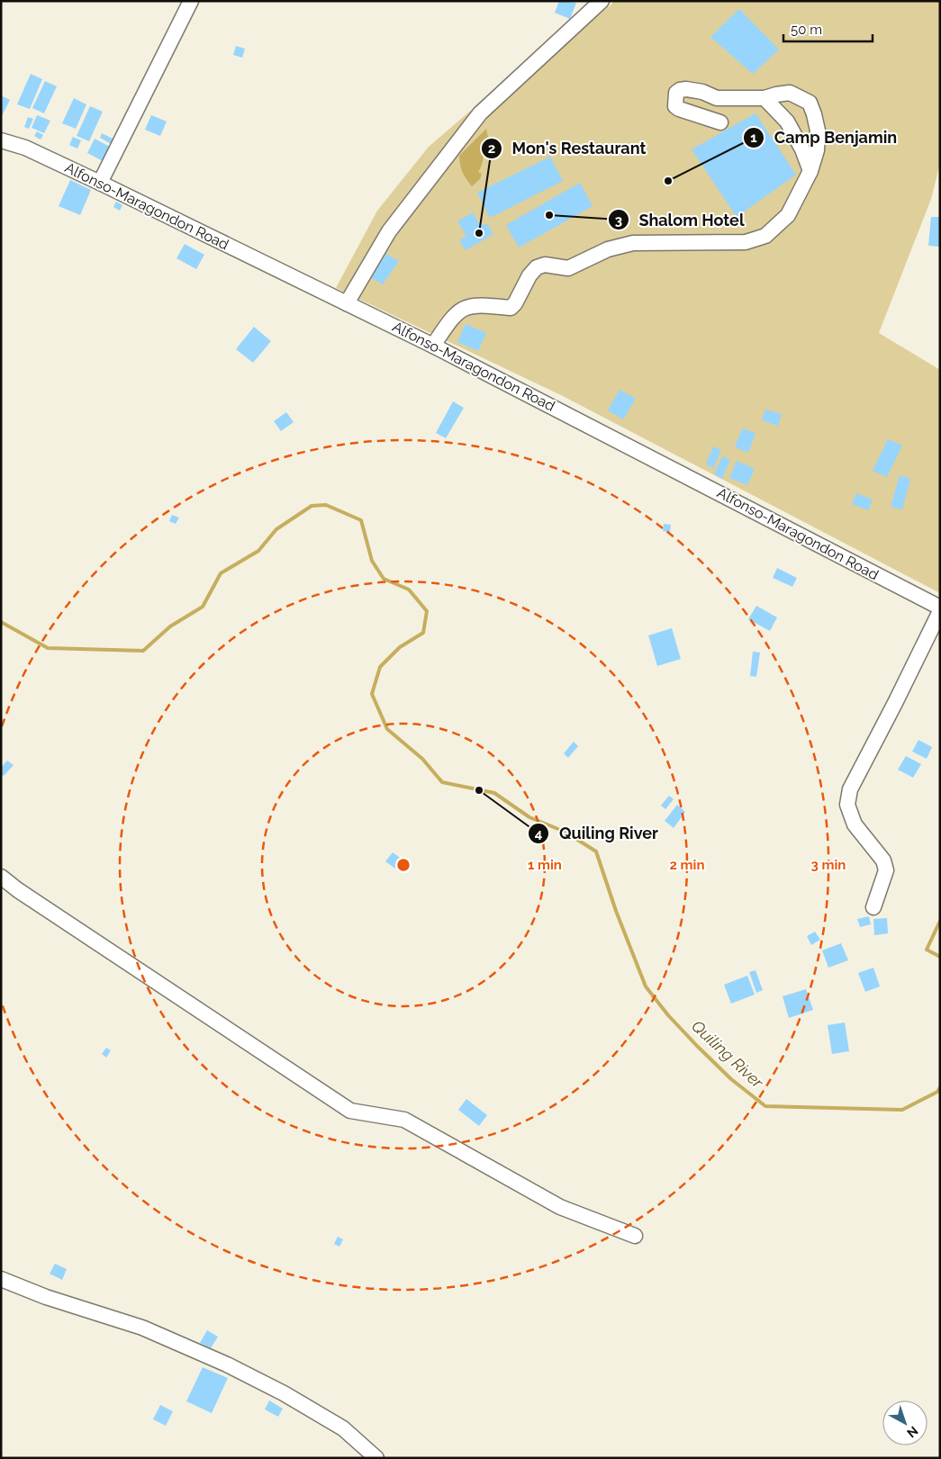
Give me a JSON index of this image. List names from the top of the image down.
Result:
{
  "streets": {
    "street": ["Alfonso-Maragondon Road"]
  },
  "water": ["Quiling River"],
  "places": [
    "Camp Benjamin",
    "Shalom Hotel",
    "Mon's Restaurant",
    "Quiling River"
  ],
  "scale_bar": "50 m",
  "north": "bottom right",
  "rings": ["1 min", "2 min", "3 min"]
}
